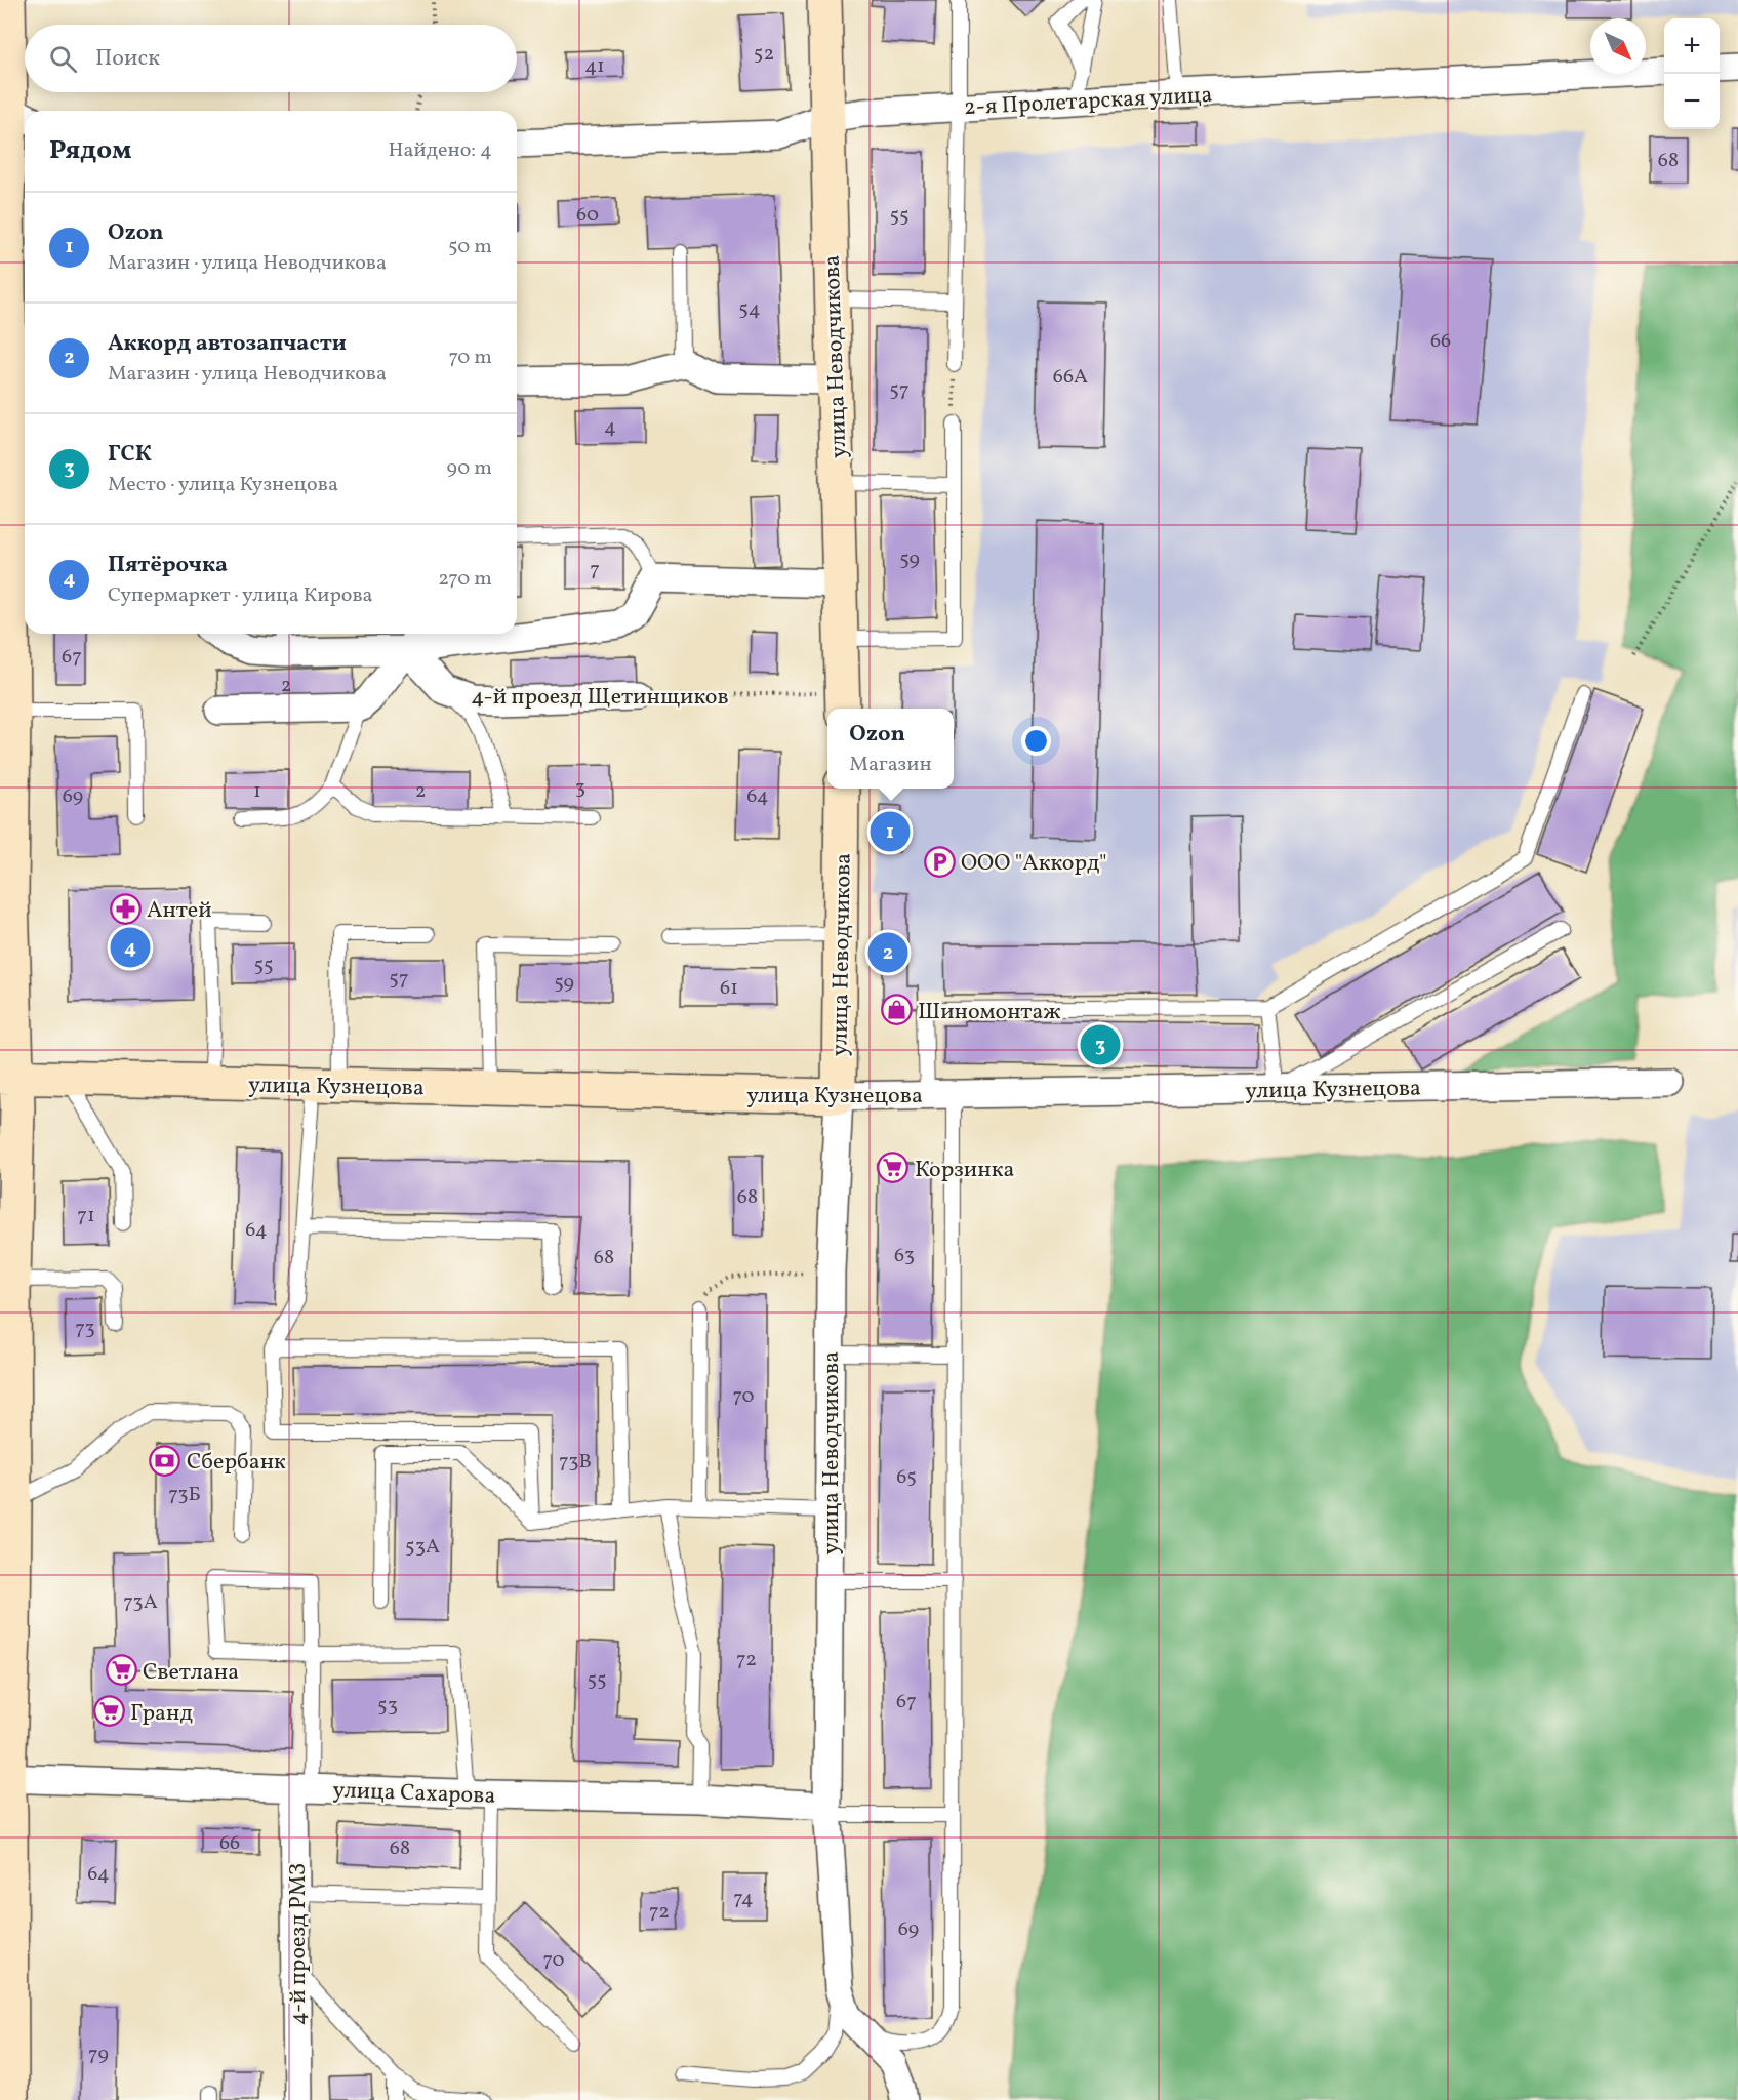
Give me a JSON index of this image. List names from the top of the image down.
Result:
{
  "streets": {
    "main road": ["улица Неводчикова", "улица Кузнецова"],
    "street": [
      "2-я Пролетарская улица",
      "4-й проезд Щетинщиков",
      "улица Сахарова",
      "4-й проезд РМЗ"
    ]
  },
  "crossings": [
    ["2-я Пролетарская улица", "улица Неводчикова"],
    ["улица Неводчикова", "4-й проезд Щетинщиков"],
    ["улица Неводчикова", "улица Кузнецова"],
    ["улица Неводчикова", "улица Сахарова"],
    ["улица Сахарова", "4-й проезд РМЗ"]
  ],
  "places": {
    "parking": ["ООО \"Аккорд\""],
    "pharmacy": ["Антей"],
    "shop": ["Шиномонтаж"],
    "supermarket": ["Корзинка", "Светлана", "Гранд"],
    "bank": ["Сбербанк"]
  },
  "house_numbers": [
    "52",
    "41",
    "68",
    "60",
    "55",
    "54",
    "66",
    "66А",
    "57",
    "4",
    "59",
    "7",
    "67",
    "2",
    "3",
    "1",
    "2",
    "69",
    "64",
    "55",
    "57",
    "59",
    "61",
    "68",
    "71",
    "64",
    "63",
    "68",
    "73",
    "70",
    "73В",
    "65",
    "73Б",
    "53А",
    "73А",
    "72",
    "55",
    "67",
    "53",
    "66",
    "68",
    "64",
    "74",
    "72",
    "69",
    "70",
    "79"
  ],
  "north": "bottom right",
  "page": {
    "map_buttons": ["+", "−"],
    "search": "Поиск",
    "heading": ["Рядом", "Найдено: 4"],
    "list": [
      {
        "mark": "1",
        "name": "Ozon",
        "note": "Магазин · улица Неводчикова",
        "value": "50 m"
      },
      {
        "mark": "2",
        "name": "Аккорд автозапчасти",
        "note": "Магазин · улица Неводчикова",
        "value": "70 m"
      },
      {
        "mark": "3",
        "name": "ГСК",
        "note": "Место · улица Кузнецова",
        "value": "90 m"
      },
      {
        "mark": "4",
        "name": "Пятёрочка",
        "note": "Супермаркет · улица Кирова",
        "value": "270 m"
      }
    ],
    "popup": ["Ozon", "Магазин"],
    "pins": [
      "1",
      "4",
      "2",
      "3"
    ]
  }
}
